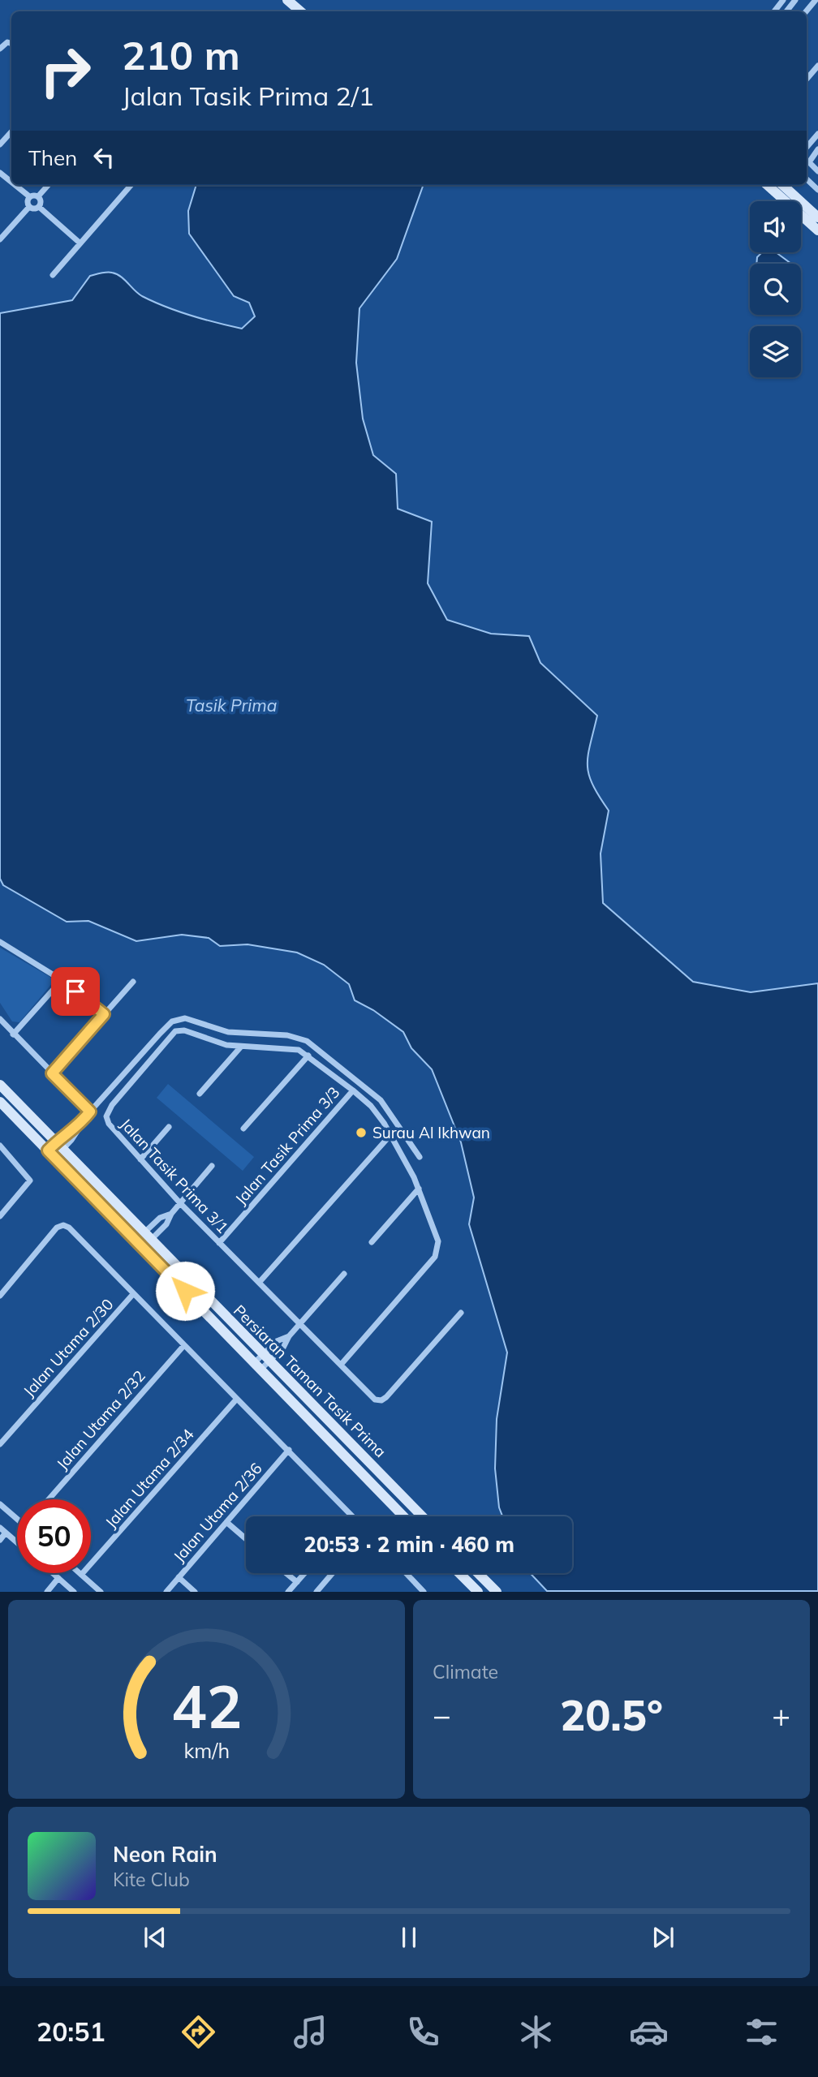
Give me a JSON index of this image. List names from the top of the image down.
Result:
{
  "streets": {
    "main road": ["Persiaran Taman Tasik Prima"],
    "street": [
      "Jalan Tasik Prima 3/3",
      "Jalan Tasik Prima 3/1",
      "Jalan Utama 2/30",
      "Jalan Utama 2/32",
      "Jalan Utama 2/34",
      "Jalan Utama 2/36"
    ]
  },
  "crossings": [
    ["Jalan Tasik Prima 3/3", "Jalan Tasik Prima 3/1"]
  ],
  "water": ["Tasik Prima"],
  "places": ["Surau Al Ikhwan"],
  "page": {
    "turn": ["210 m", "Jalan Tasik Prima 2/1"],
    "then": "Then",
    "limit": "50",
    "trip": "20:53 · 2 min · 460 m",
    "tile": "Climate",
    "heat": ["−", "20.5°", "+"],
    "song": ["Neon Rain", "Kite Club"],
    "tabs": "20:51",
    "gauge": ["42", "km/h"]
  }
}
